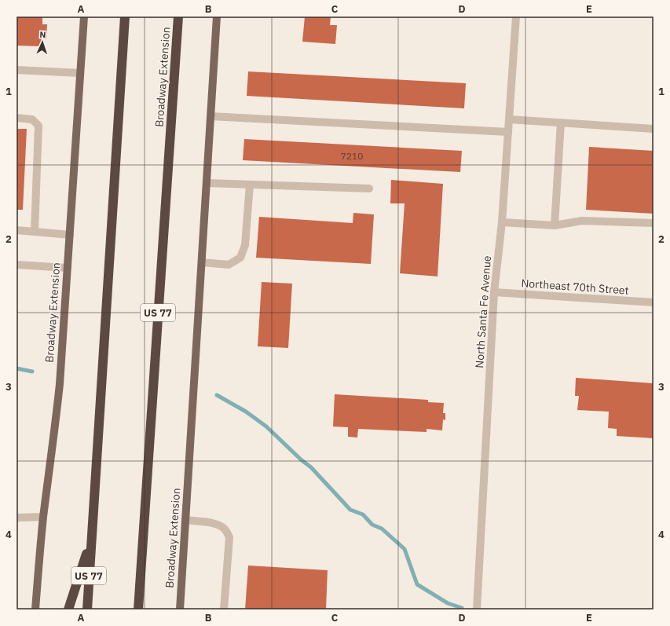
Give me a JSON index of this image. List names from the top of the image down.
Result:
{
  "streets": {
    "highway": ["Broadway Extension", "US 77"],
    "street": ["Northeast 70th Street", "North Santa Fe Avenue"]
  },
  "crossings": [
    ["Northeast 70th Street", "North Santa Fe Avenue"]
  ],
  "house_numbers": ["7210"],
  "north": "top",
  "grid": {
    "columns": [
      "A",
      "B",
      "C",
      "D",
      "E"
    ],
    "rows": [
      "1",
      "2",
      "3",
      "4"
    ]
  }
}
